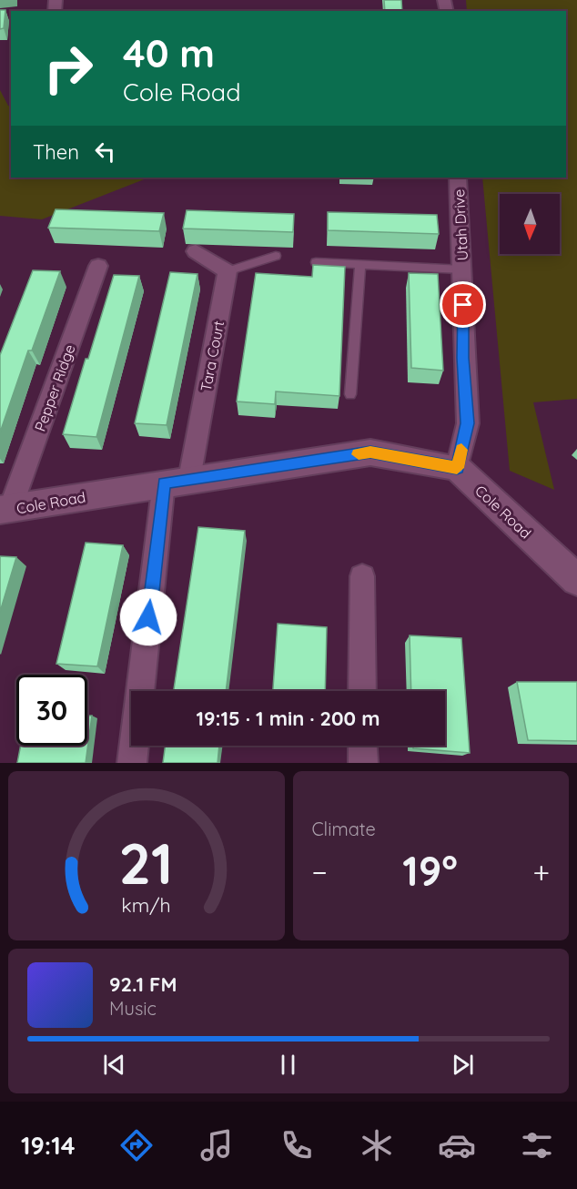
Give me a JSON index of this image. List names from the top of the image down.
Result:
{
  "streets": {
    "street": [
      "Utah Drive",
      "Tara Court",
      "Pepper Ridge",
      "Cole Road"
    ]
  },
  "crossings": [
    ["Utah Drive", "Cole Road"],
    ["Tara Court", "Cole Road"],
    ["Pepper Ridge", "Cole Road"]
  ],
  "north": "bottom",
  "page": {
    "turn": ["40 m", "Cole Road"],
    "then": "Then",
    "limit": "30",
    "trip": "19:15 · 1 min · 200 m",
    "tile": "Climate",
    "heat": ["−", "19°", "+"],
    "song": ["92.1 FM", "Music"],
    "tabs": "19:14",
    "gauge": ["21", "km/h"]
  }
}
